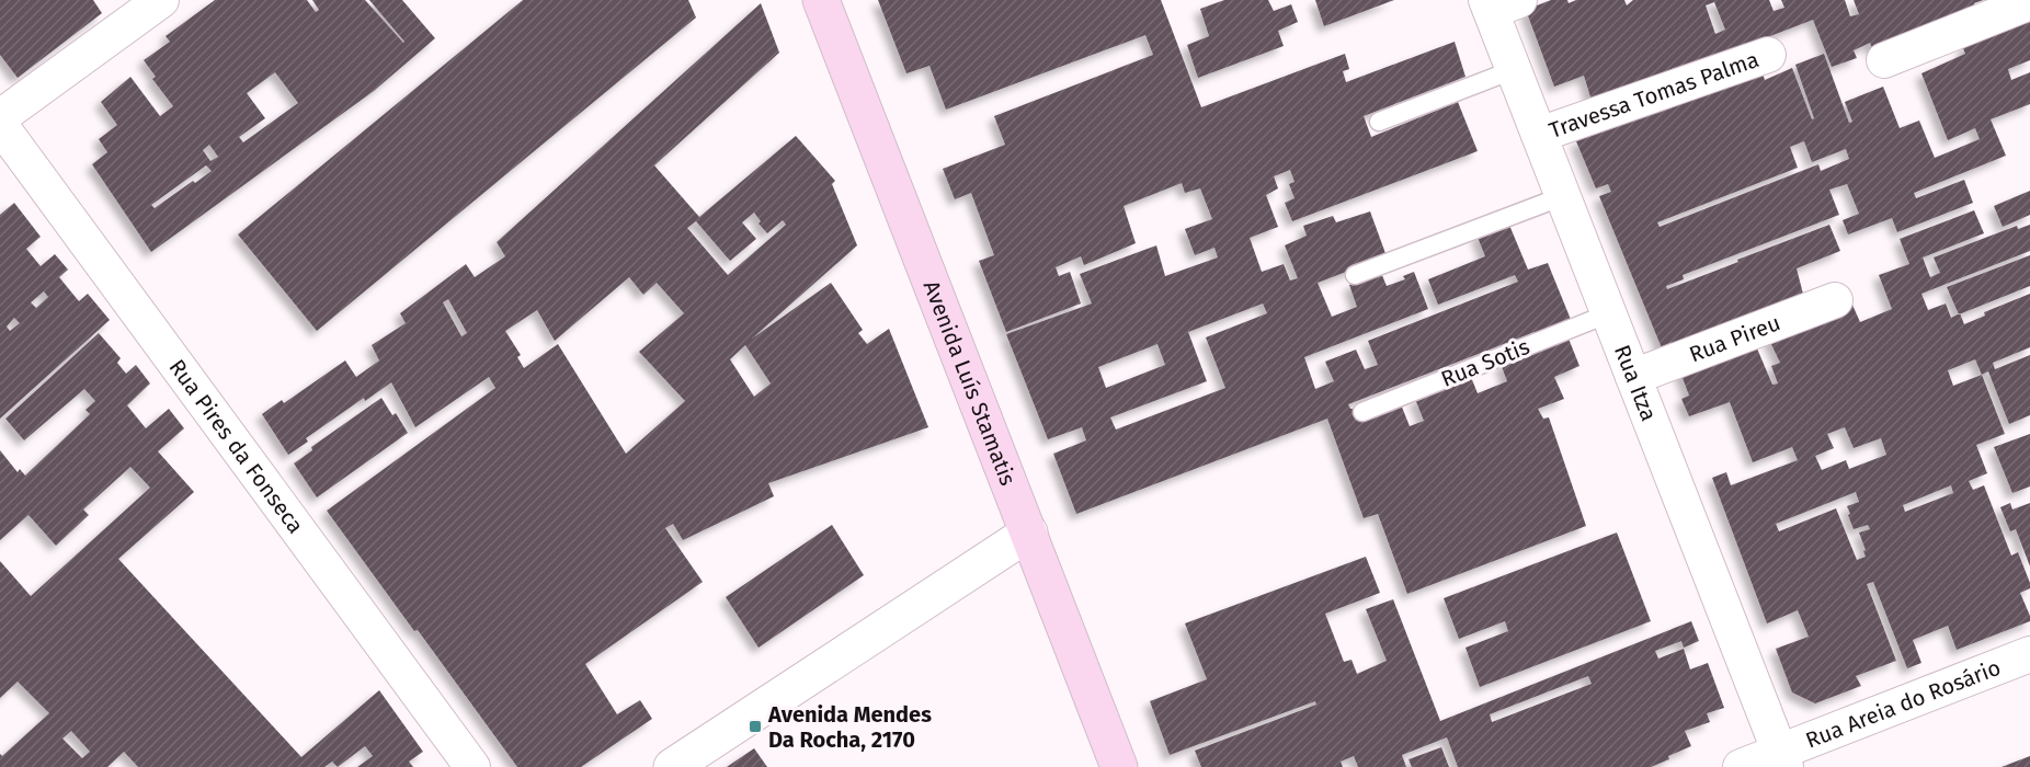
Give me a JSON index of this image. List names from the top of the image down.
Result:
{
  "streets": {
    "main road": ["Avenida Luís Stamatis"],
    "street": [
      "Travessa Tomas Palma",
      "Rua Pireu",
      "Rua Itza",
      "Rua Pires da Fonseca",
      "Rua Areia do Rosário"
    ],
    "lane": ["Rua Sotis"]
  },
  "crossings": [
    ["Travessa Tomas Palma", "Rua Itza"],
    ["Rua Pireu", "Rua Itza"],
    ["Rua Sotis", "Rua Itza"],
    ["Rua Itza", "Rua Areia do Rosário"]
  ],
  "places": {
    "transit": ["Avenida Mendes Da Rocha, 2170"]
  }
}
